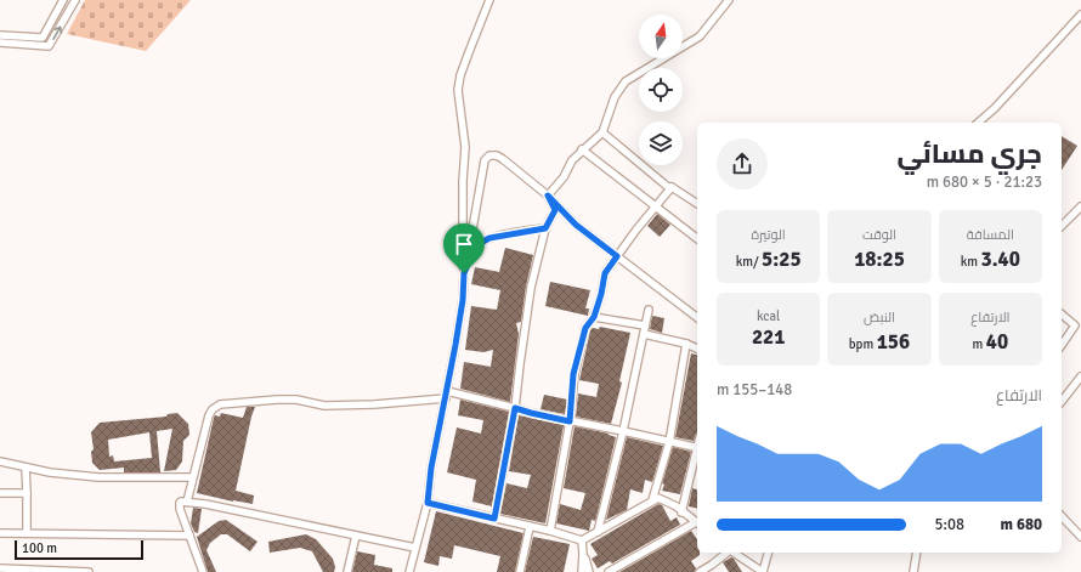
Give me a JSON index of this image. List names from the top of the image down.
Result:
{
  "scale_bar": "100 m",
  "north": "top",
  "page": {
    "heading": ["جري مسائي", "21:23 · 5 × 680 m"],
    "stats": [
      ["المسافة", "3.40 km"],
      ["الوقت", "18:25"],
      ["الوتيرة", "5:25 /km"],
      ["الارتفاع", "40 m"],
      ["النبض", "156 bpm"],
      ["kcal", "221"]
    ],
    "chart": ["الارتفاع", "148–155 m"],
    "list": [
      {
        "name": "680 m",
        "note": "5:08"
      }
    ],
    "scale": "100 m"
  }
}
